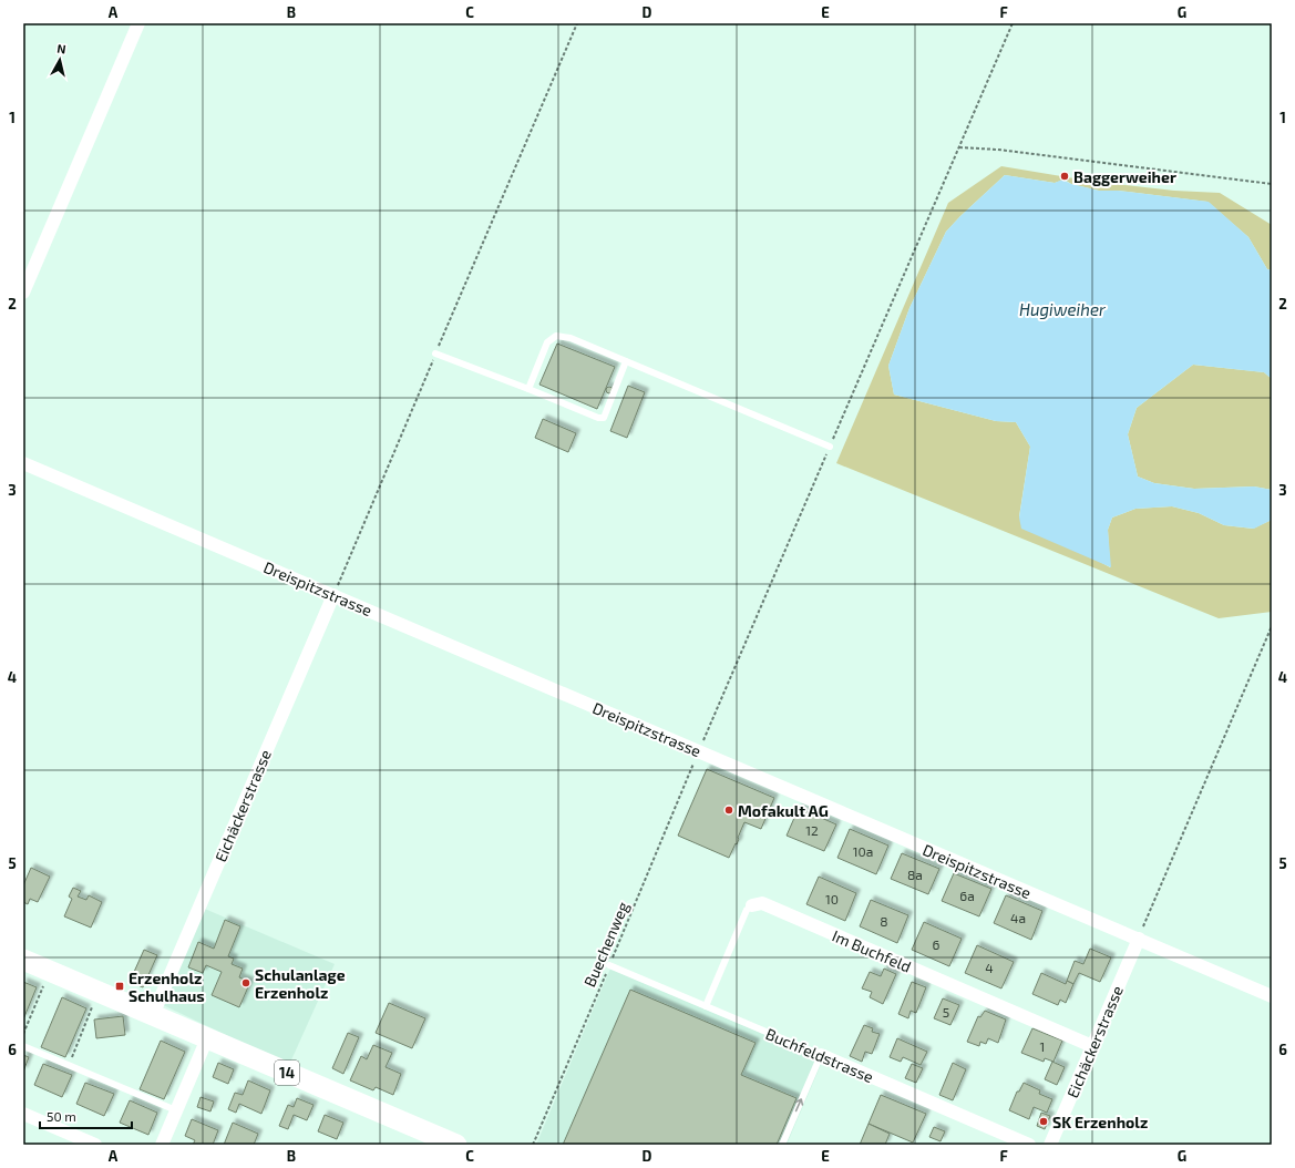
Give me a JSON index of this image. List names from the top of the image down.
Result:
{
  "streets": {
    "main road": ["14"],
    "street": [
      "Dreispitzstrasse",
      "Eichäckerstrasse",
      "Im Buchfeld",
      "Buchfeldstrasse"
    ],
    "path": ["Buechenweg"]
  },
  "crossings": [
    ["Dreispitzstrasse", "Eichäckerstrasse"],
    ["Dreispitzstrasse", "Buechenweg"],
    ["Eichäckerstrasse", "Im Buchfeld"],
    ["Eichäckerstrasse", "14"],
    ["Buechenweg", "Buchfeldstrasse"],
    ["Im Buchfeld", "Buchfeldstrasse"]
  ],
  "water": ["Hugiweiher"],
  "places": {
    "other": [
      "Baggerweiher",
      "Mofakult AG",
      "Schulanlage Erzenholz",
      "SK Erzenholz"
    ],
    "transit": ["Erzenholz Schulhaus"]
  },
  "house_numbers": [
    "12",
    "10a",
    "8a",
    "6a",
    "10",
    "4a",
    "8",
    "6",
    "4",
    "5",
    "1"
  ],
  "scale_bar": "50 m",
  "north": "top",
  "grid": {
    "columns": [
      "A",
      "B",
      "C",
      "D",
      "E",
      "F",
      "G"
    ],
    "rows": [
      "1",
      "2",
      "3",
      "4",
      "5",
      "6"
    ]
  }
}
